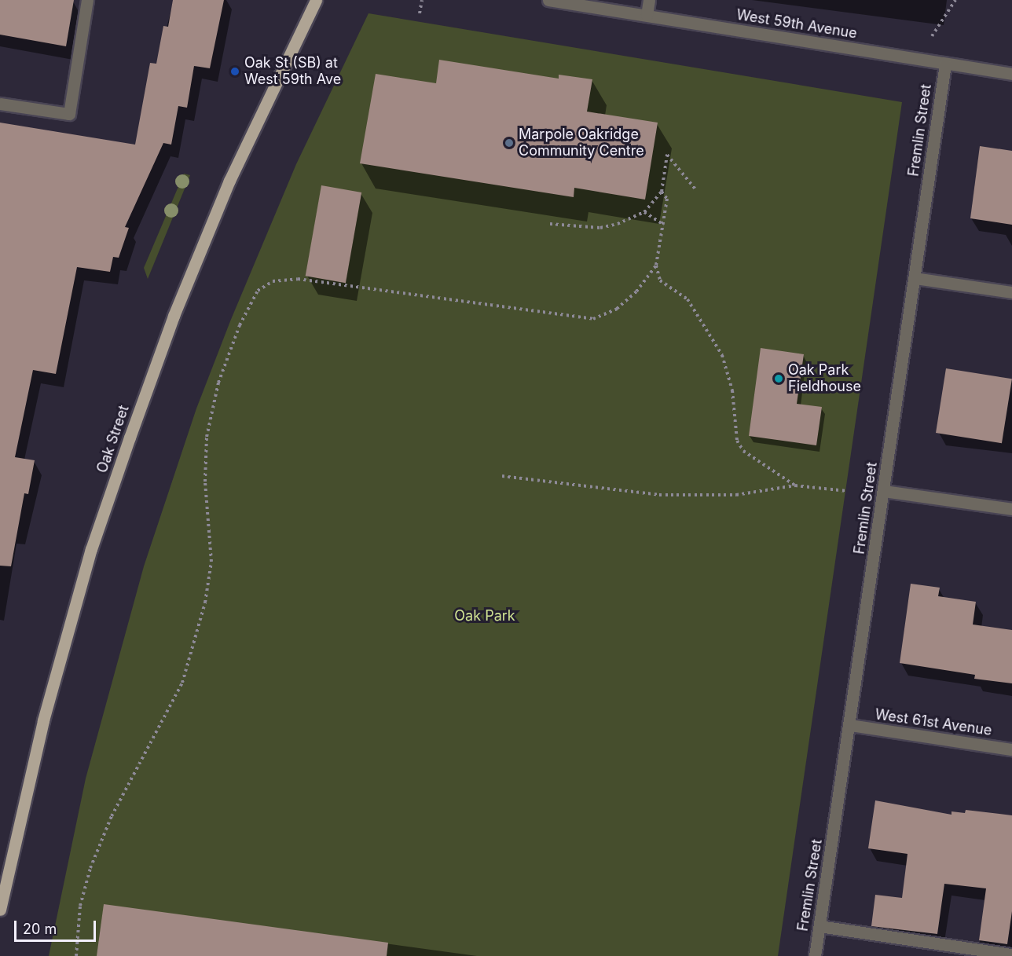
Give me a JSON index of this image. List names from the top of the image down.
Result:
{
  "streets": {
    "main road": ["Oak Street"],
    "street": ["West 59th Avenue", "Fremlin Street", "West 61st Avenue"]
  },
  "crossings": [
    ["West 59th Avenue", "Fremlin Street"],
    ["Fremlin Street", "West 61st Avenue"]
  ],
  "parks": ["Oak Park"],
  "places": ["Oak St (SB) at West 59th Ave", "Marpole Oakridge Community Centre", "Oak Park Fieldhouse"],
  "scale_bar": "20 m"
}
